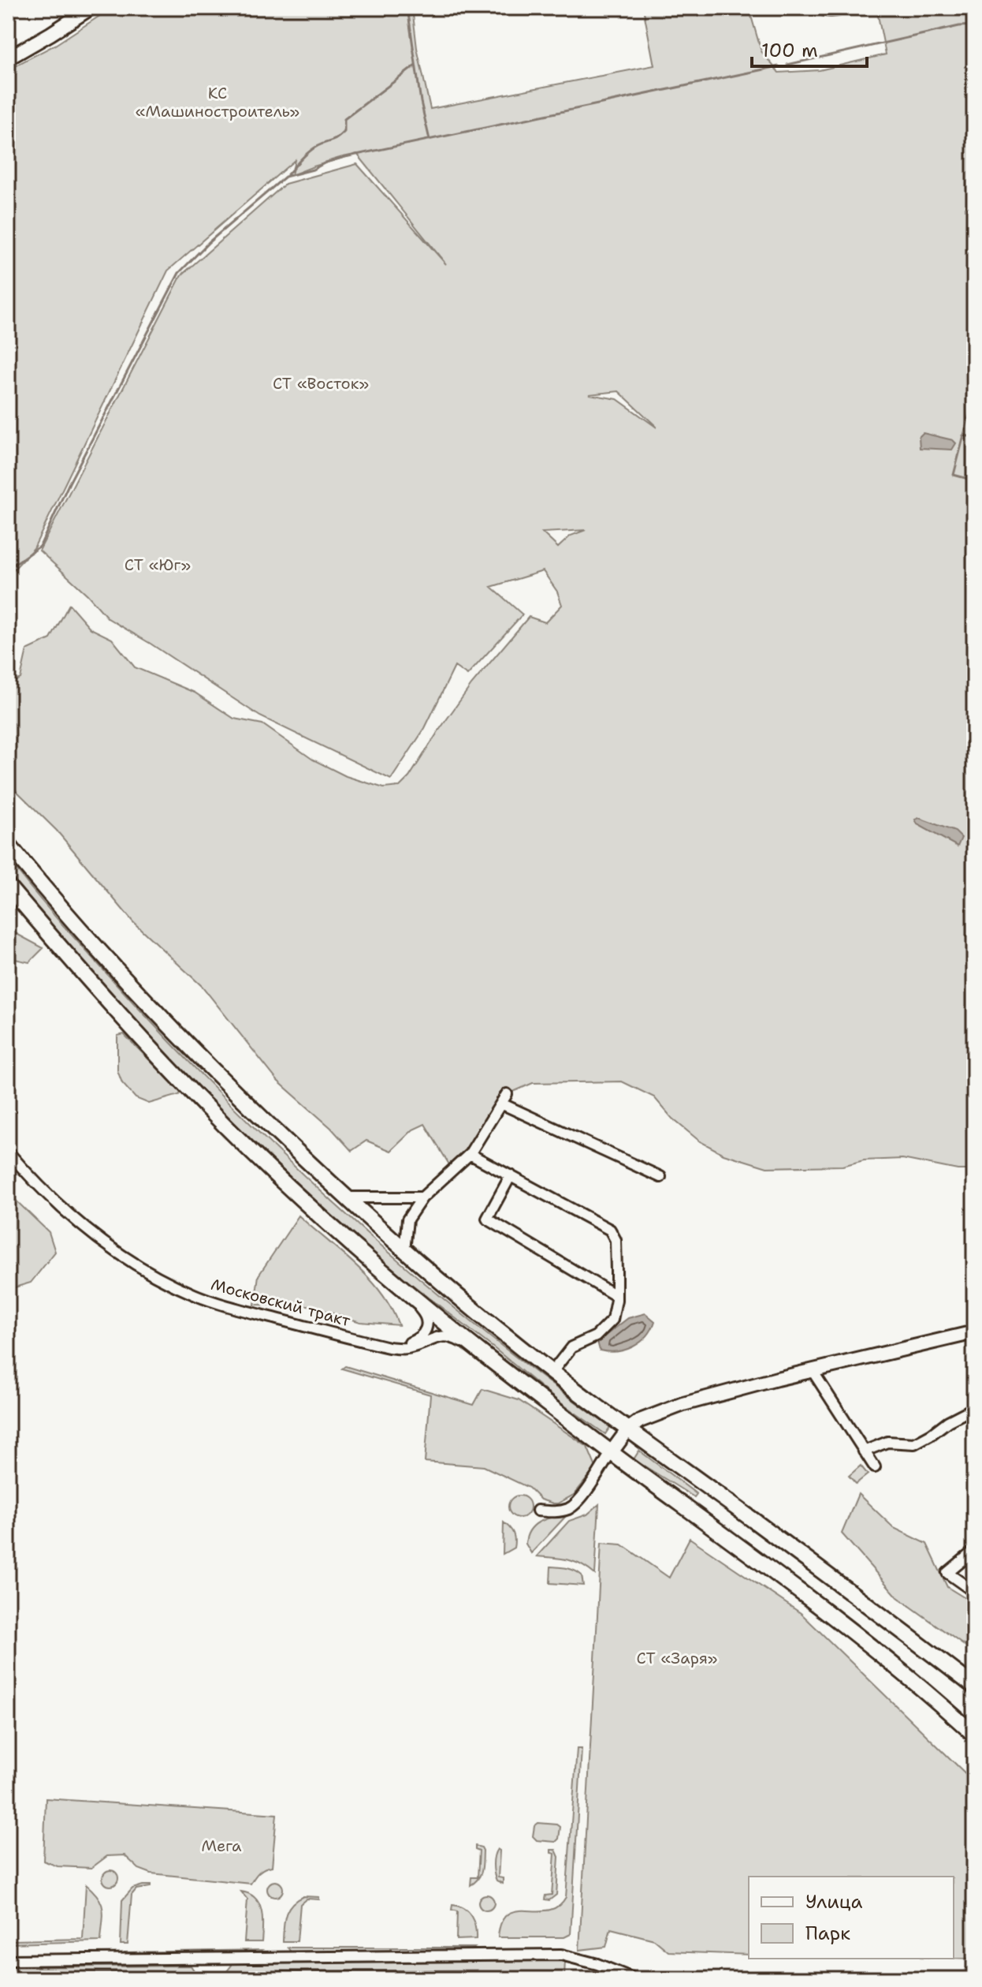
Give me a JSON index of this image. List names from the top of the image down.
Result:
{
  "streets": {
    "street": ["Московский тракт"]
  },
  "parks": [
    "КС «Машиностроитель»",
    "СТ «Восток»",
    "СТ «Юг»",
    "СТ «Заря»",
    "Мега"
  ],
  "legend": ["Улица", "Парк"],
  "scale_bar": "100 m"
}
